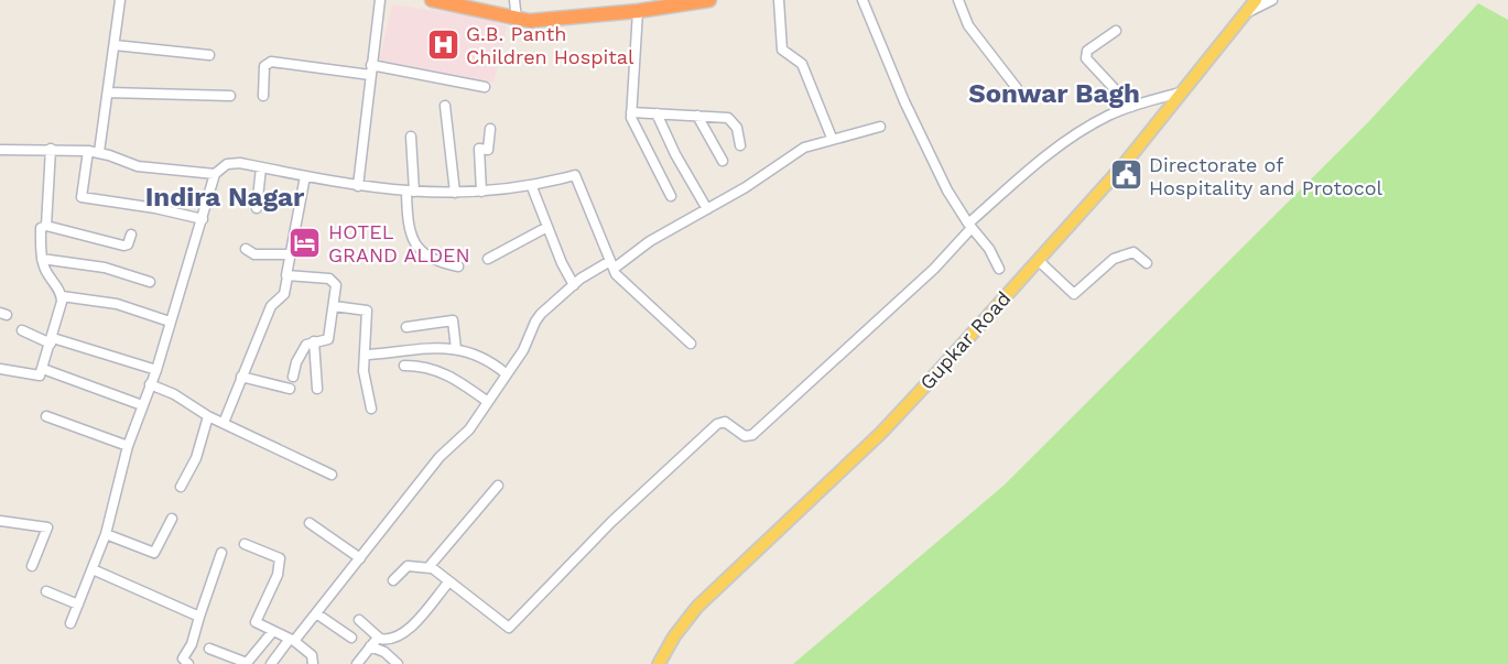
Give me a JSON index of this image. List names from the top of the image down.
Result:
{
  "streets": {
    "main road": ["Gupkar Road"]
  },
  "districts": ["Sonwar Bagh", "Indira Nagar"],
  "places": {
    "hospital": ["G.B. Panth Children Hospital"],
    "public building": ["Directorate of Hospitality and Protocol"],
    "hotel": ["HOTEL GRAND ALDEN"]
  }
}
